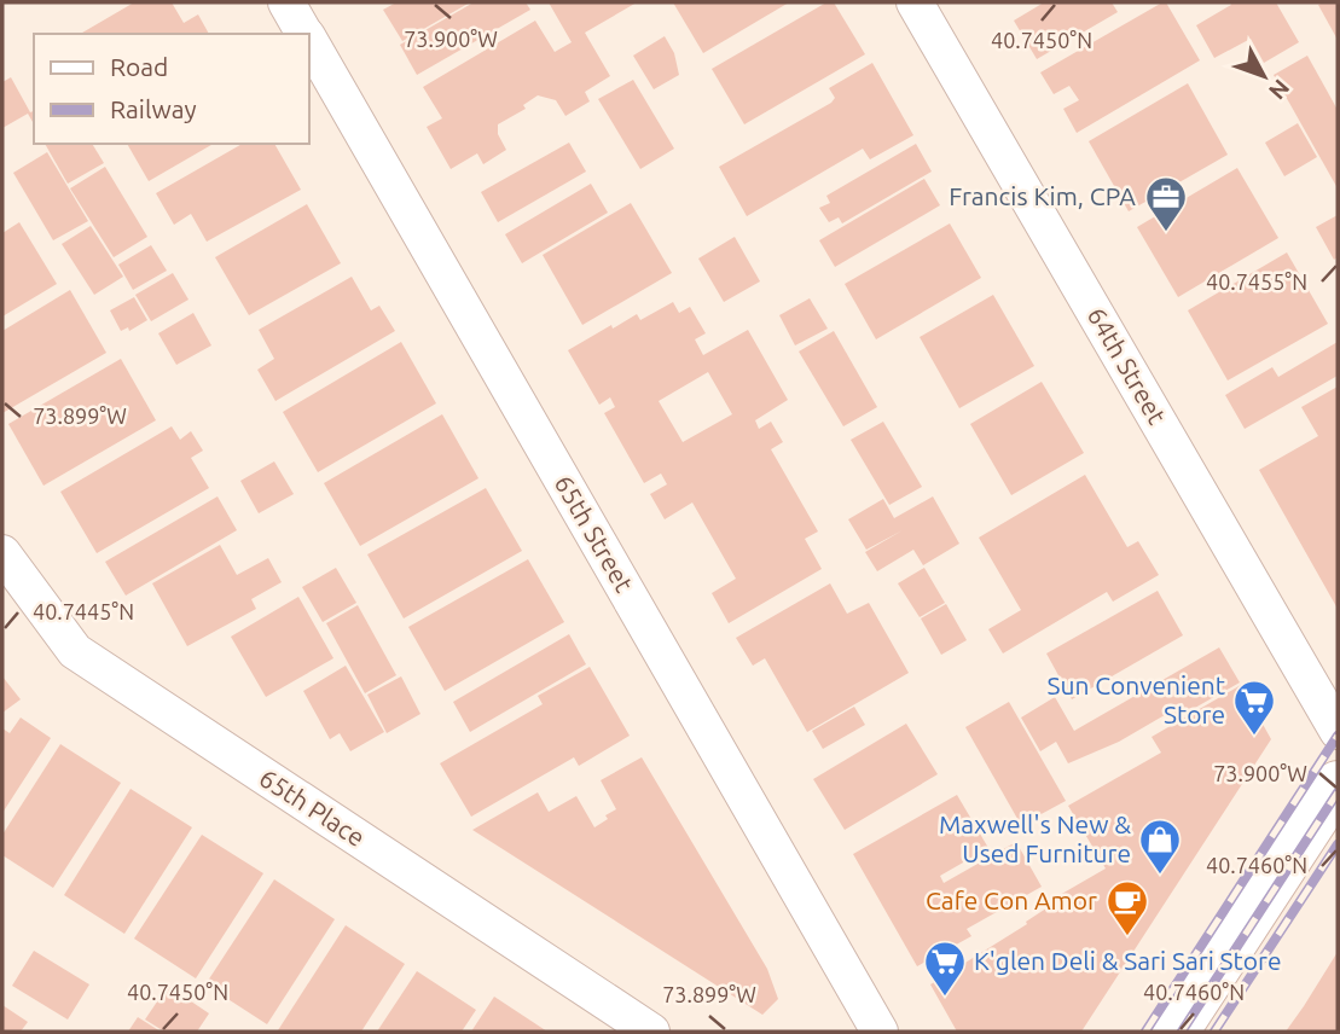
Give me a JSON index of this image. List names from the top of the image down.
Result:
{
  "streets": {
    "street": ["64th Street", "65th Street", "65th Place"]
  },
  "places": {
    "office": ["Francis Kim, CPA"],
    "supermarket": ["Sun Convenient Store", "K'glen Deli & Sari Sari Store"],
    "shop": ["Maxwell's New & Used Furniture"],
    "cafe": ["Cafe Con Amor"]
  },
  "legend": ["Road", "Railway"],
  "north": "bottom right",
  "coordinates": [
    "73.900°W",
    "40.7450°N",
    "40.7455°N",
    "73.899°W",
    "40.7445°N",
    "40.7460°N"
  ]
}
